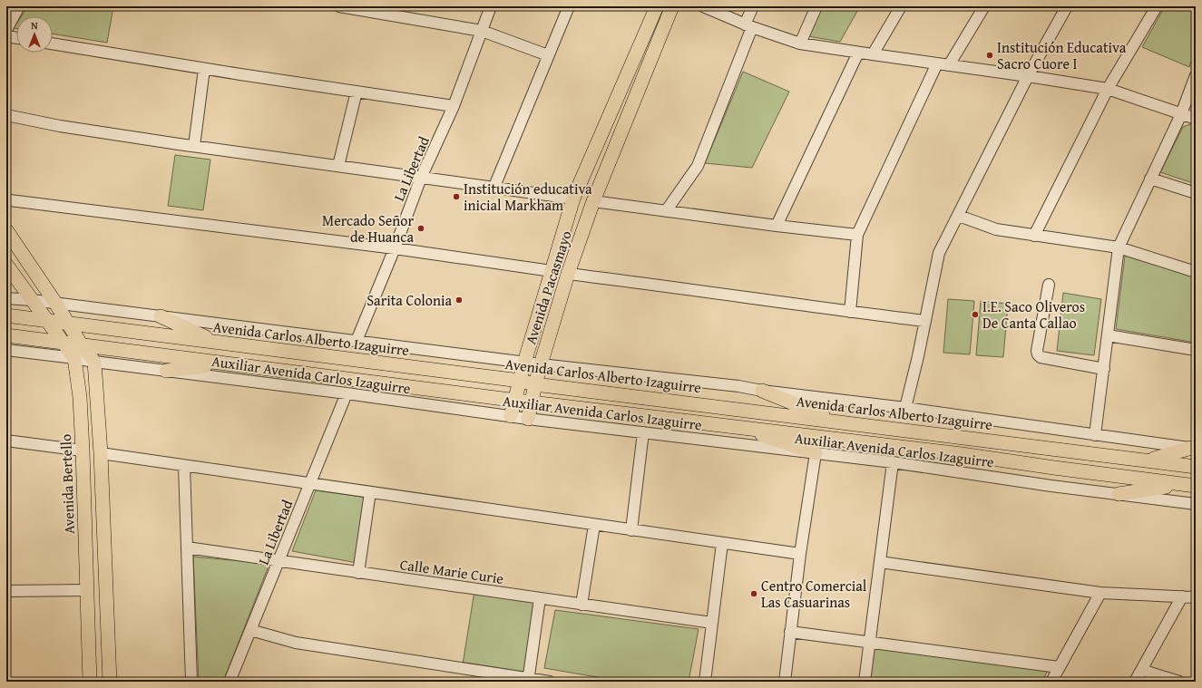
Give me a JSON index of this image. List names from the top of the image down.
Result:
{
  "streets": {
    "main road": ["Avenida Pacasmayo", "Avenida Carlos Alberto Izaguirre", "Avenida Bertello"],
    "street": ["La Libertad", "Auxiliar Avenida Carlos Izaguirre", "Calle Marie Curie"]
  },
  "crossings": [
    ["La Libertad", "Auxiliar Avenida Carlos Izaguirre"],
    ["La Libertad", "Calle Marie Curie"],
    ["Avenida Pacasmayo", "Avenida Carlos Alberto Izaguirre"],
    ["Avenida Pacasmayo", "Auxiliar Avenida Carlos Izaguirre"],
    ["Avenida Carlos Alberto Izaguirre", "Avenida Bertello"],
    ["Auxiliar Avenida Carlos Izaguirre", "Avenida Bertello"]
  ],
  "places": [
    "Institución Educativa Sacro Cuore I",
    "Institución educativa inicial Markham",
    "Mercado Señor de Huanca",
    "Sarita Colonia",
    "I.E. Saco Oliveros De Canta Callao",
    "Centro Comercial Las Casuarinas"
  ],
  "north": "top"
}
